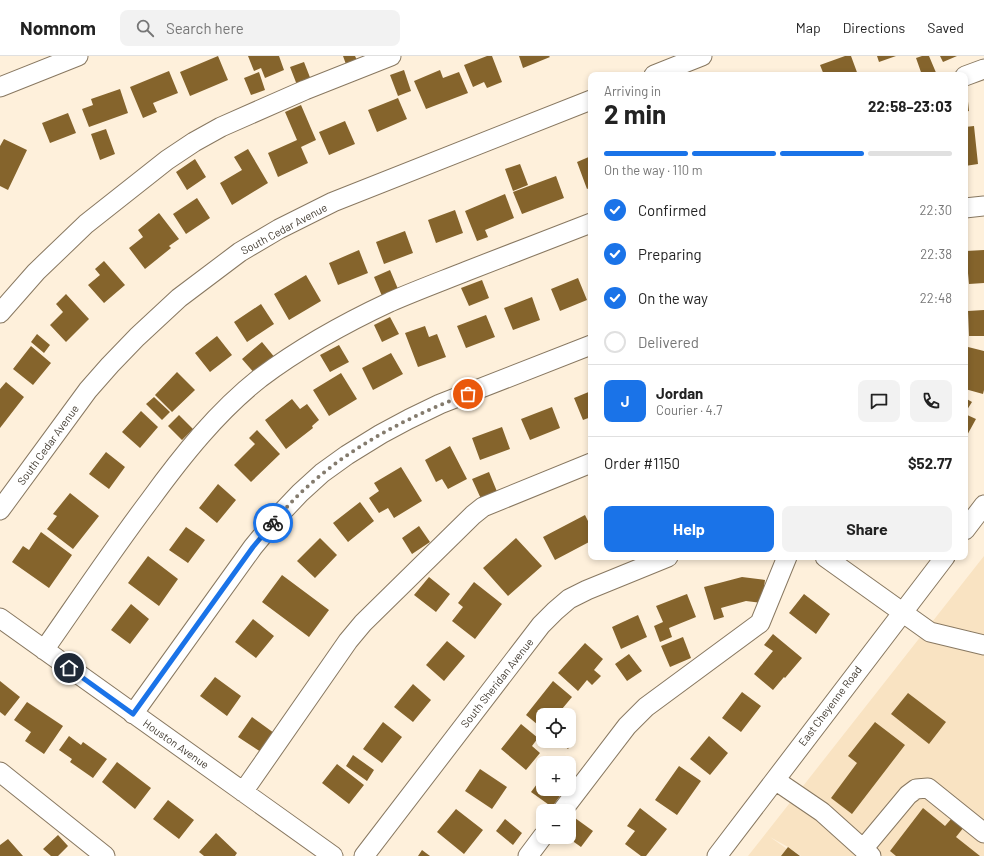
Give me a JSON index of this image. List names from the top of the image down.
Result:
{
  "streets": {
    "street": [
      "South Cedar Avenue",
      "South Sheridan Avenue",
      "East Cheyenne Road",
      "Houston Avenue"
    ]
  },
  "page": {
    "header": "Nomnom",
    "search": "Search here",
    "nav": ["Map", "Directions", "Saved"],
    "heading": ["2 min", "Arriving in", "22:58–23:03"],
    "panel": [
      "Jordan",
      "Courier · 4.7",
      "Order #1150",
      "$52.77"
    ],
    "bar": "On the way · 110 m",
    "list": [
      ["Confirmed", "22:30"],
      ["Preparing", "22:38"],
      ["On the way", "22:48"],
      "Delivered"
    ],
    "round": "J",
    "buttons": ["Help", "Share"],
    "map_buttons": ["+", "−"]
  }
}
